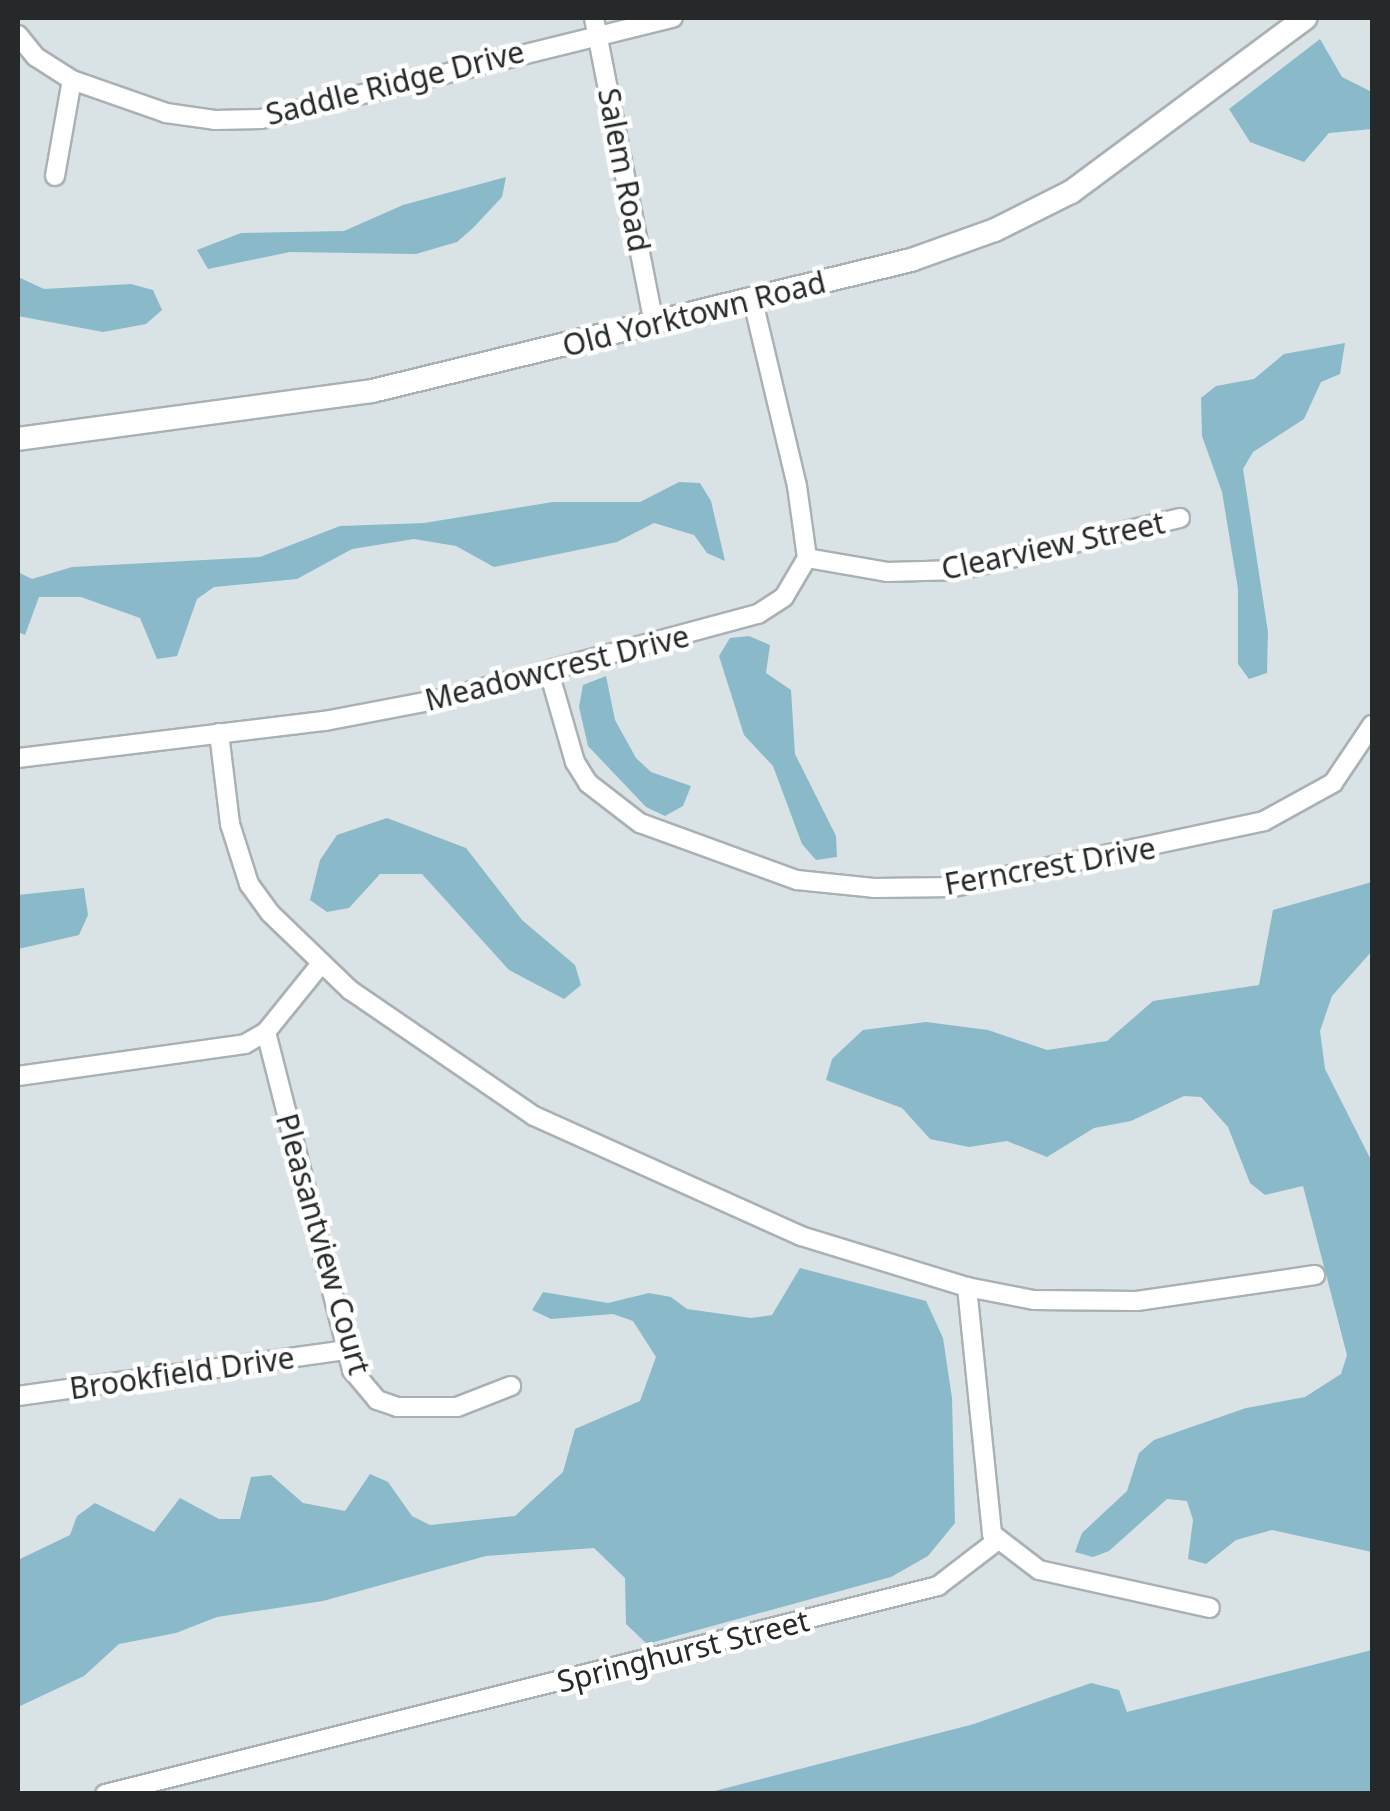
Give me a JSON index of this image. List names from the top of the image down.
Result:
{
  "streets": {
    "main road": ["Old Yorktown Road"],
    "street": [
      "Saddle Ridge Drive",
      "Salem Road",
      "Clearview Street",
      "Meadowcrest Drive",
      "Ferncrest Drive",
      "Pleasantview Court",
      "Brookfield Drive",
      "Springhurst Street"
    ]
  },
  "crossings": [
    ["Saddle Ridge Drive", "Salem Road"],
    ["Salem Road", "Old Yorktown Road"],
    ["Clearview Street", "Meadowcrest Drive"],
    ["Meadowcrest Drive", "Ferncrest Drive"],
    ["Pleasantview Court", "Brookfield Drive"]
  ]
}
